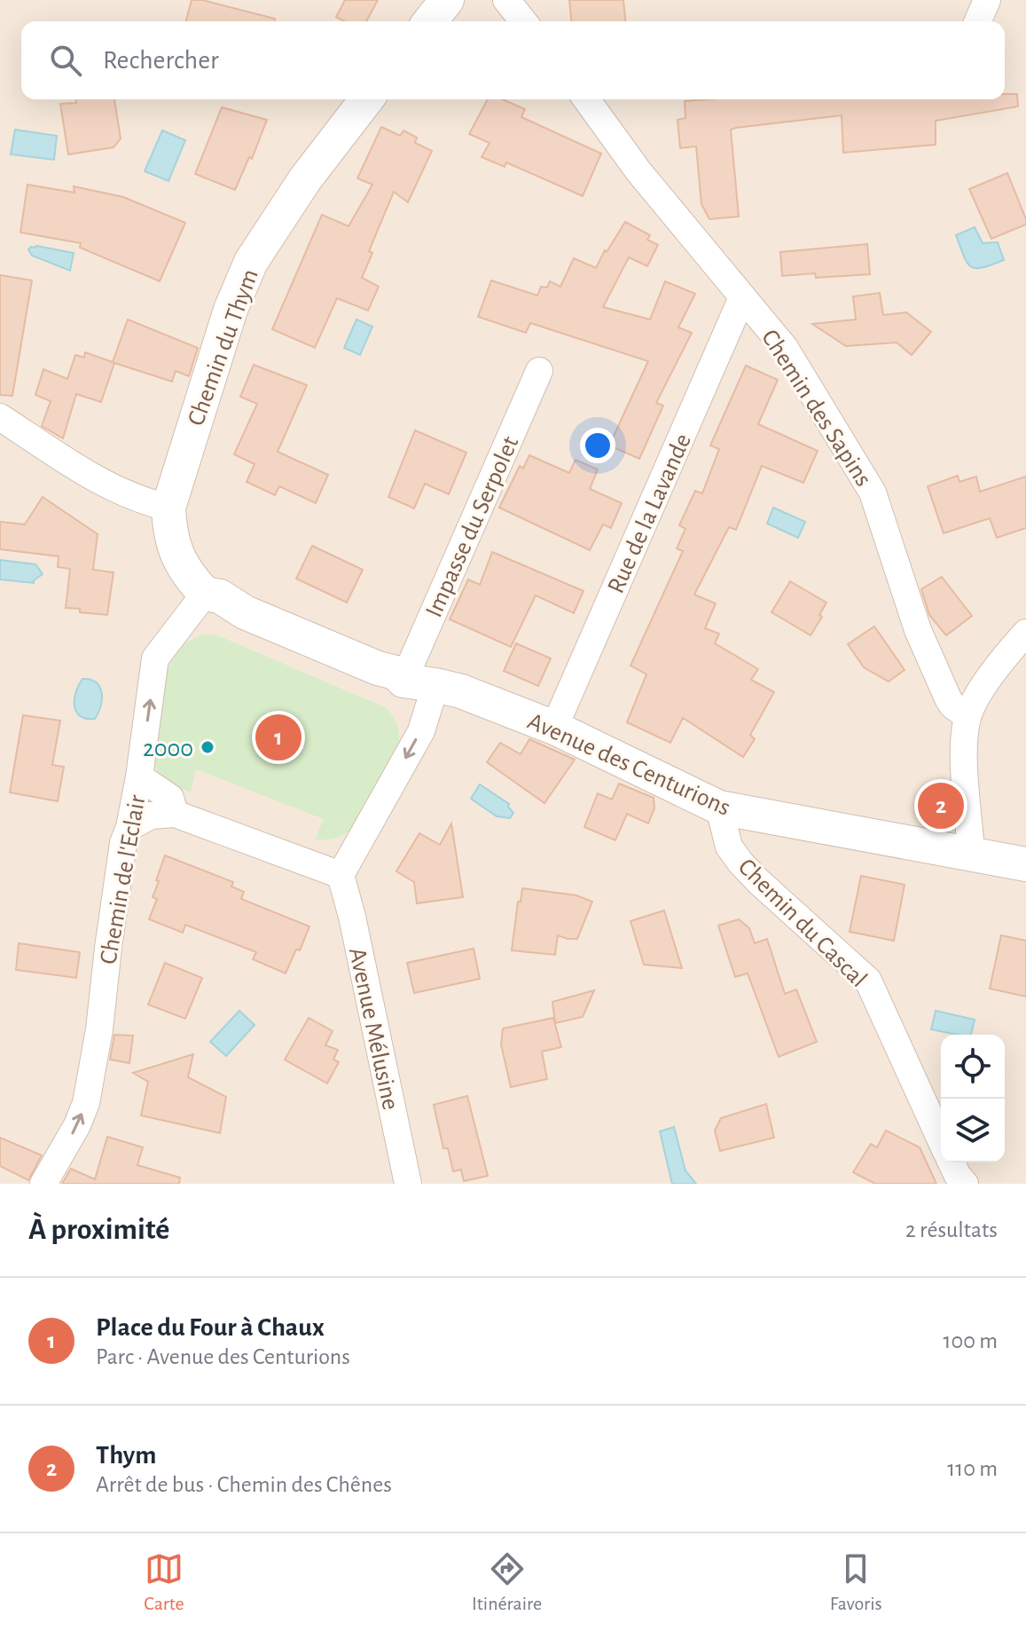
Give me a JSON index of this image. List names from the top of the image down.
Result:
{
  "streets": {
    "street": [
      "Chemin du Thym",
      "Chemin des Sapins",
      "Rue de la Lavande",
      "Impasse du Serpolet",
      "Avenue des Centurions",
      "Chemin de l'Eclair",
      "Chemin du Cascal",
      "Avenue Mélusine"
    ]
  },
  "crossings": [
    ["Chemin des Sapins", "Rue de la Lavande"],
    ["Rue de la Lavande", "Avenue des Centurions"],
    ["Impasse du Serpolet", "Avenue des Centurions"],
    ["Impasse du Serpolet", "Avenue Mélusine"],
    ["Avenue des Centurions", "Chemin de l'Eclair"],
    ["Avenue des Centurions", "Chemin du Cascal"]
  ],
  "one_way": ["Impasse du Serpolet", "Chemin de l'Eclair"],
  "places": ["2000"],
  "page": {
    "search": "Rechercher",
    "pins": ["1", "2"],
    "heading": ["À proximité", "2 résultats"],
    "list": [
      {
        "mark": "1",
        "name": "Place du Four à Chaux",
        "note": "Parc · Avenue des Centurions",
        "value": "100 m"
      },
      {
        "mark": "2",
        "name": "Thym",
        "note": "Arrêt de bus · Chemin des Chênes",
        "value": "110 m"
      }
    ],
    "nav": ["Carte", "Itinéraire", "Favoris"]
  }
}
